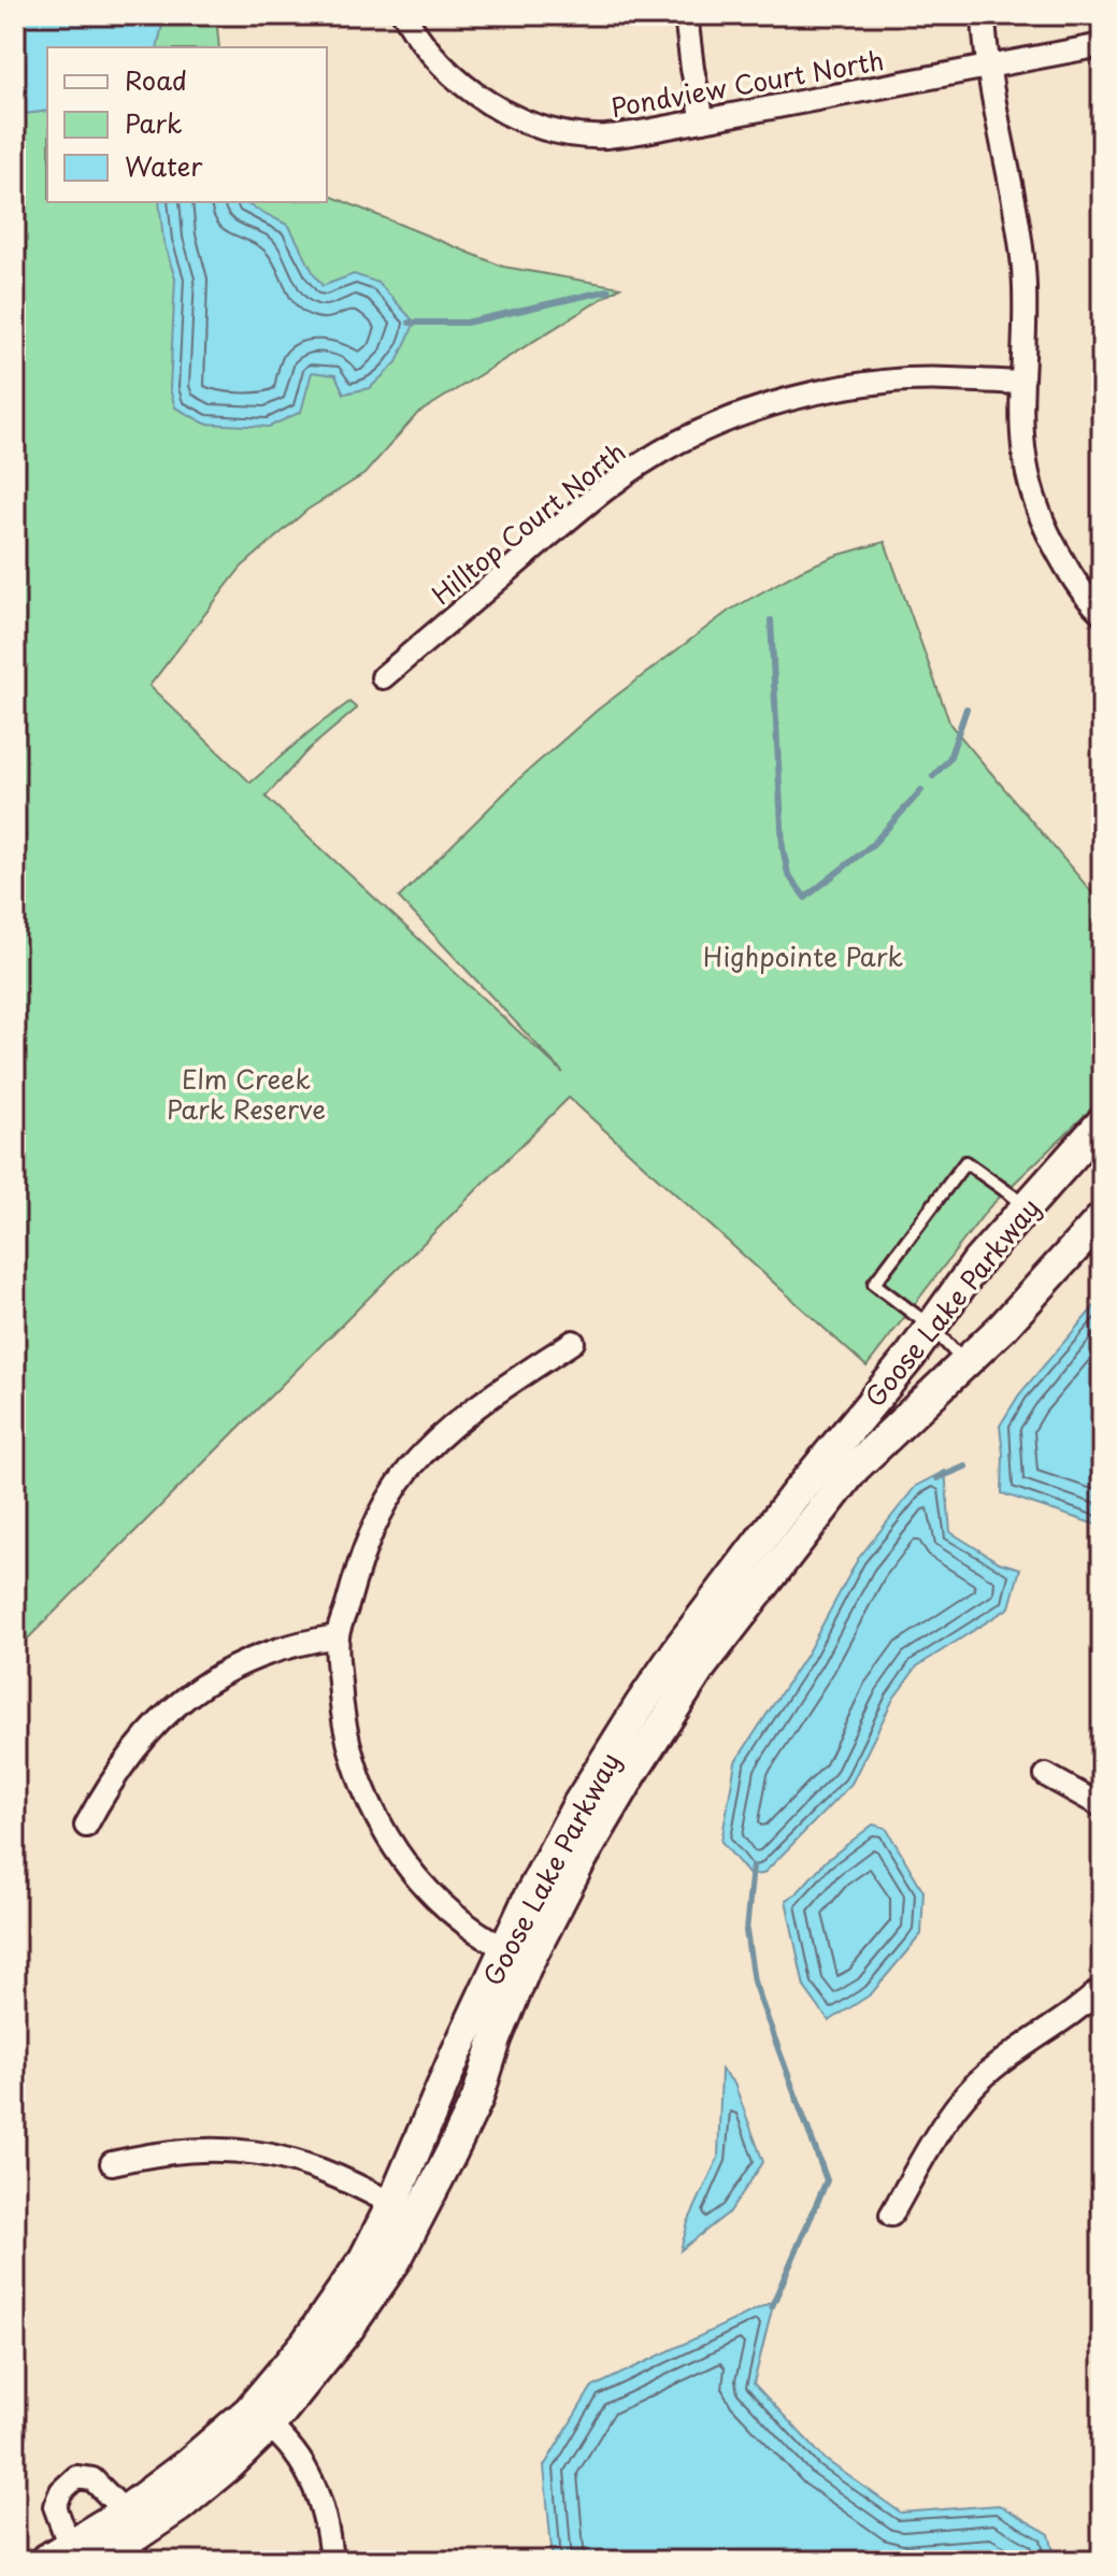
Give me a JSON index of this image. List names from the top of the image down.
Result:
{
  "streets": {
    "street": ["Pondview Court North", "Hilltop Court North", "Goose Lake Parkway"]
  },
  "parks": ["Highpointe Park", "Elm Creek Park Reserve"],
  "legend": ["Road", "Park", "Water"]
}
